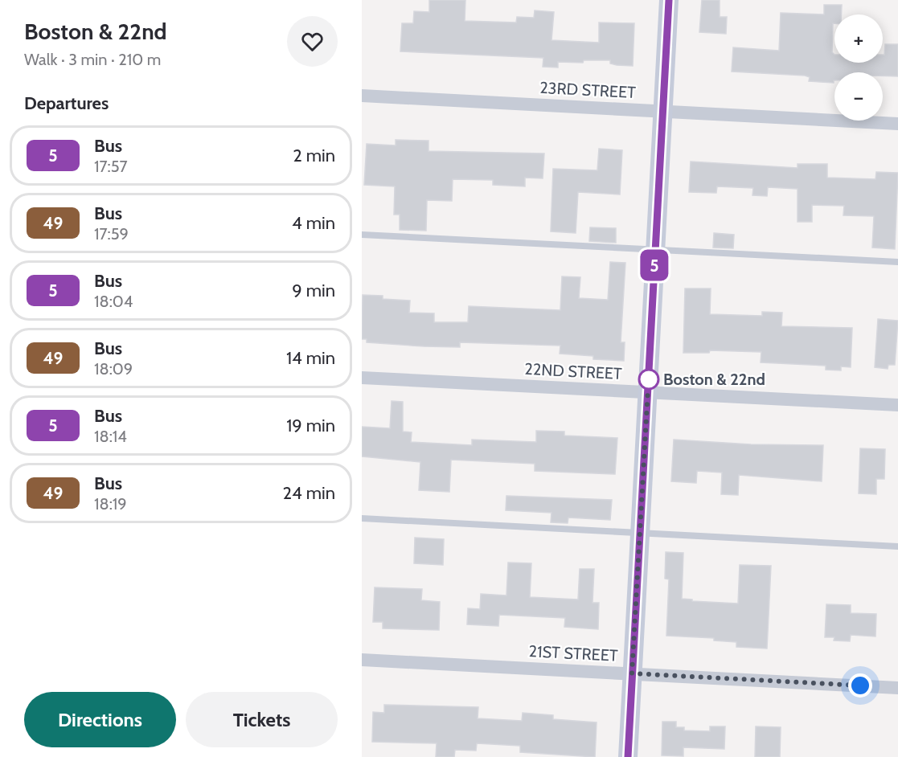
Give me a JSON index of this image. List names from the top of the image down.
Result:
{
  "streets": {
    "street": ["23RD STREET", "22ND STREET", "21ST STREET"]
  },
  "places": ["Boston & 22nd"],
  "lines": ["bus line 5"],
  "page": {
    "heading": [
      ["Boston & 22nd", "Walk · 3 min · 210 m"],
      "Departures"
    ],
    "on_map": "5",
    "map_buttons": ["+", "−"],
    "list": [
      {
        "mark": "5",
        "name": "Bus",
        "note": "17:57",
        "value": "2 min"
      },
      {
        "mark": "49",
        "name": "Bus",
        "note": "17:59",
        "value": "4 min"
      },
      {
        "mark": "5",
        "name": "Bus",
        "note": "18:04",
        "value": "9 min"
      },
      {
        "mark": "49",
        "name": "Bus",
        "note": "18:09",
        "value": "14 min"
      },
      {
        "mark": "5",
        "name": "Bus",
        "note": "18:14",
        "value": "19 min"
      },
      {
        "mark": "49",
        "name": "Bus",
        "note": "18:19",
        "value": "24 min"
      }
    ],
    "buttons": ["Directions", "Tickets"]
  }
}
